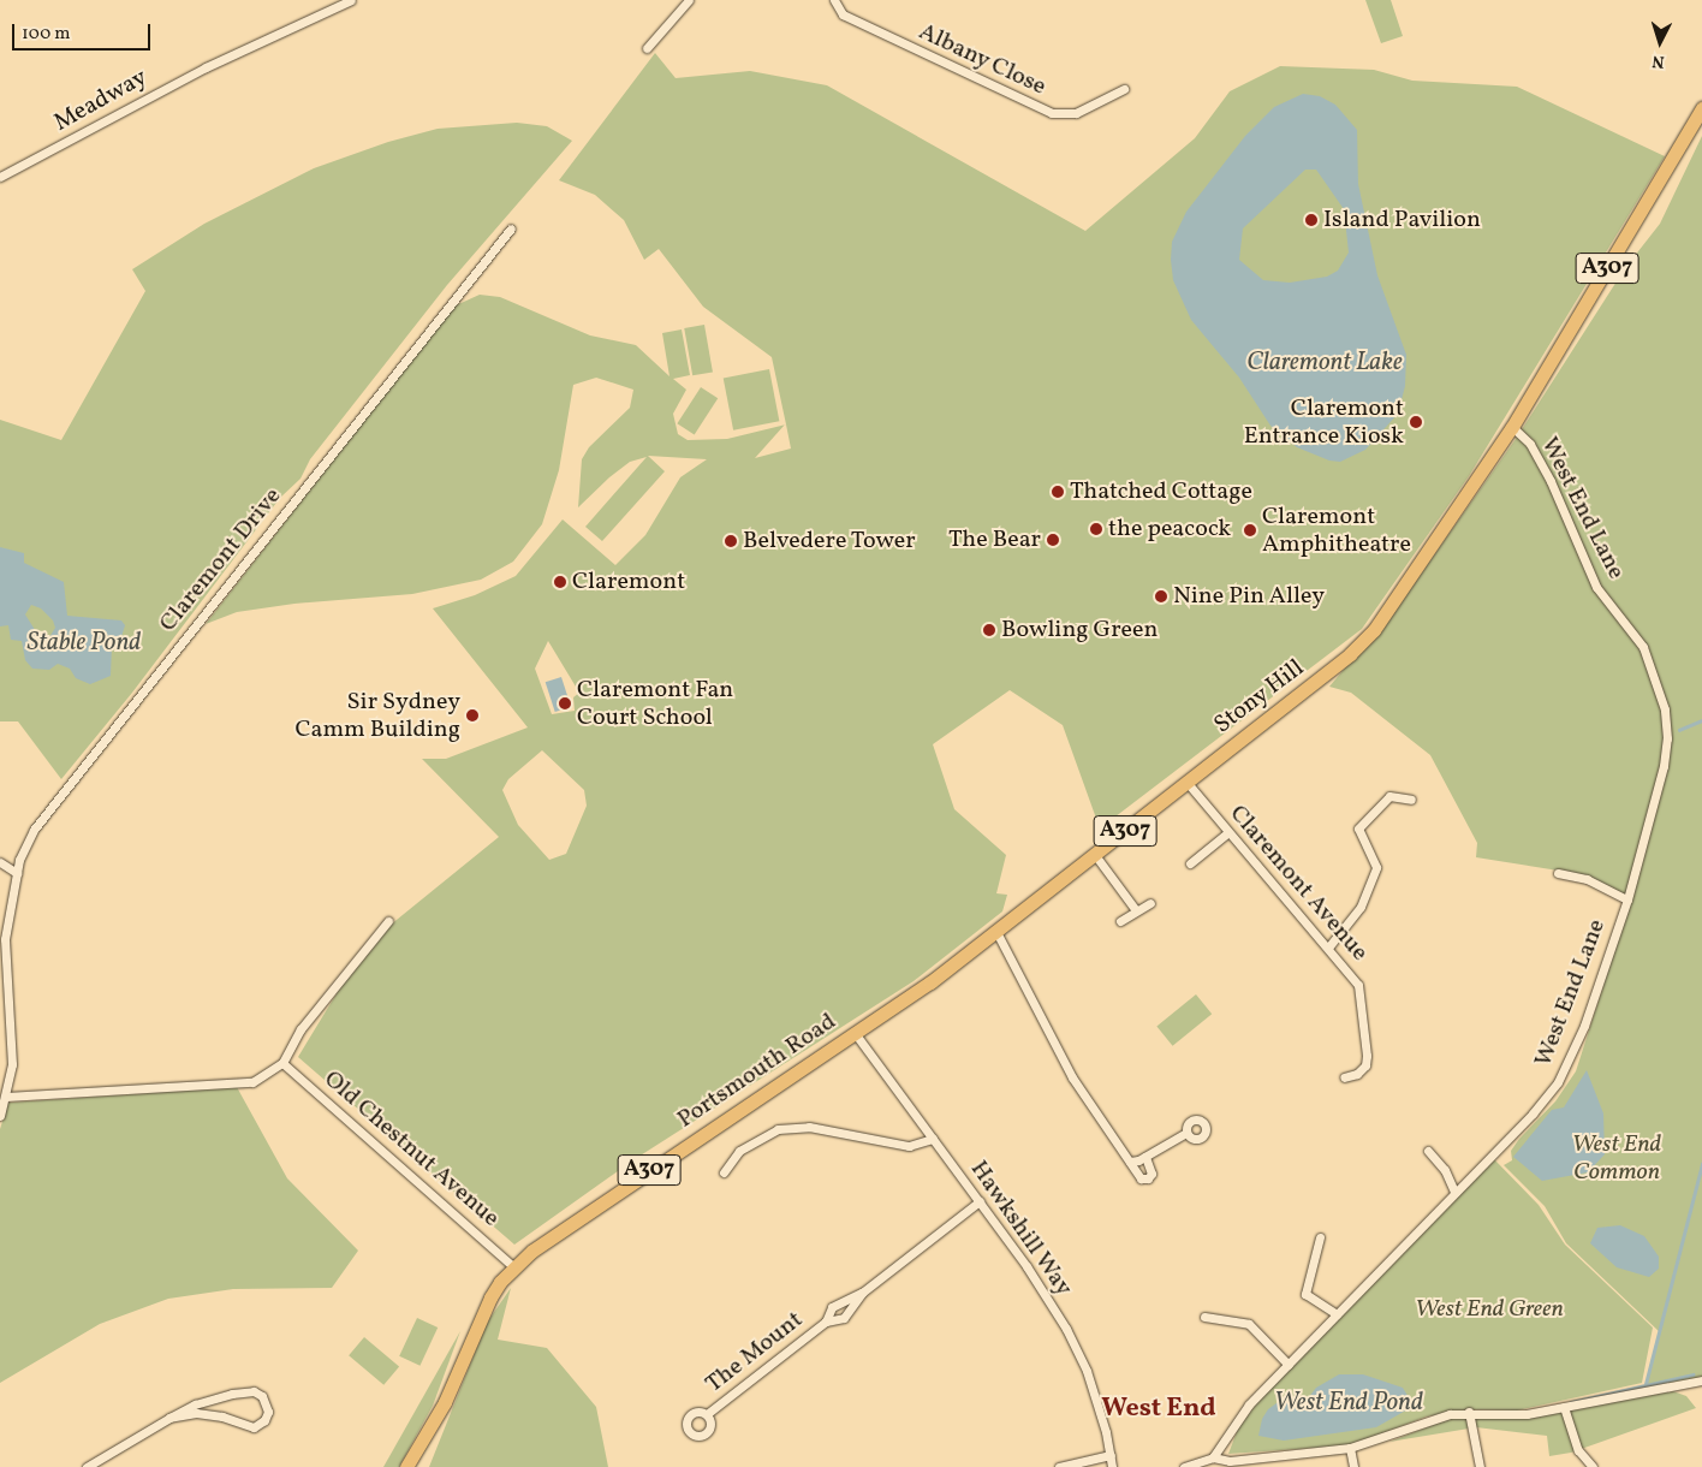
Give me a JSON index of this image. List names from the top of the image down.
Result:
{
  "streets": {
    "main road": ["A307", "Stony Hill", "Portsmouth Road"],
    "street": [
      "Albany Close",
      "Meadway",
      "West End Lane",
      "Claremont Drive",
      "Claremont Avenue",
      "Old Chestnut Avenue",
      "Hawkshill Way",
      "The Mount"
    ]
  },
  "crossings": [
    ["A307", "West End Lane"],
    ["A307", "Stony Hill"],
    ["West End Lane", "Stony Hill"],
    ["Stony Hill", "Claremont Avenue"],
    ["Stony Hill", "Portsmouth Road"],
    ["Portsmouth Road", "Old Chestnut Avenue"],
    ["Portsmouth Road", "Hawkshill Way"],
    ["Hawkshill Way", "The Mount"]
  ],
  "districts": ["West End"],
  "water": ["Claremont Lake", "Stable Pond", "West End Pond"],
  "parks": ["West End Common", "West End Green"],
  "places": [
    "Island Pavilion",
    "Claremont Entrance Kiosk",
    "Thatched Cottage",
    "the peacock",
    "Claremont Amphitheatre",
    "The Bear",
    "Belvedere Tower",
    "Claremont",
    "Nine Pin Alley",
    "Bowling Green",
    "Claremont Fan Court School",
    "Sir Sydney Camm Building"
  ],
  "scale_bar": "100 m",
  "north": "bottom"
}
